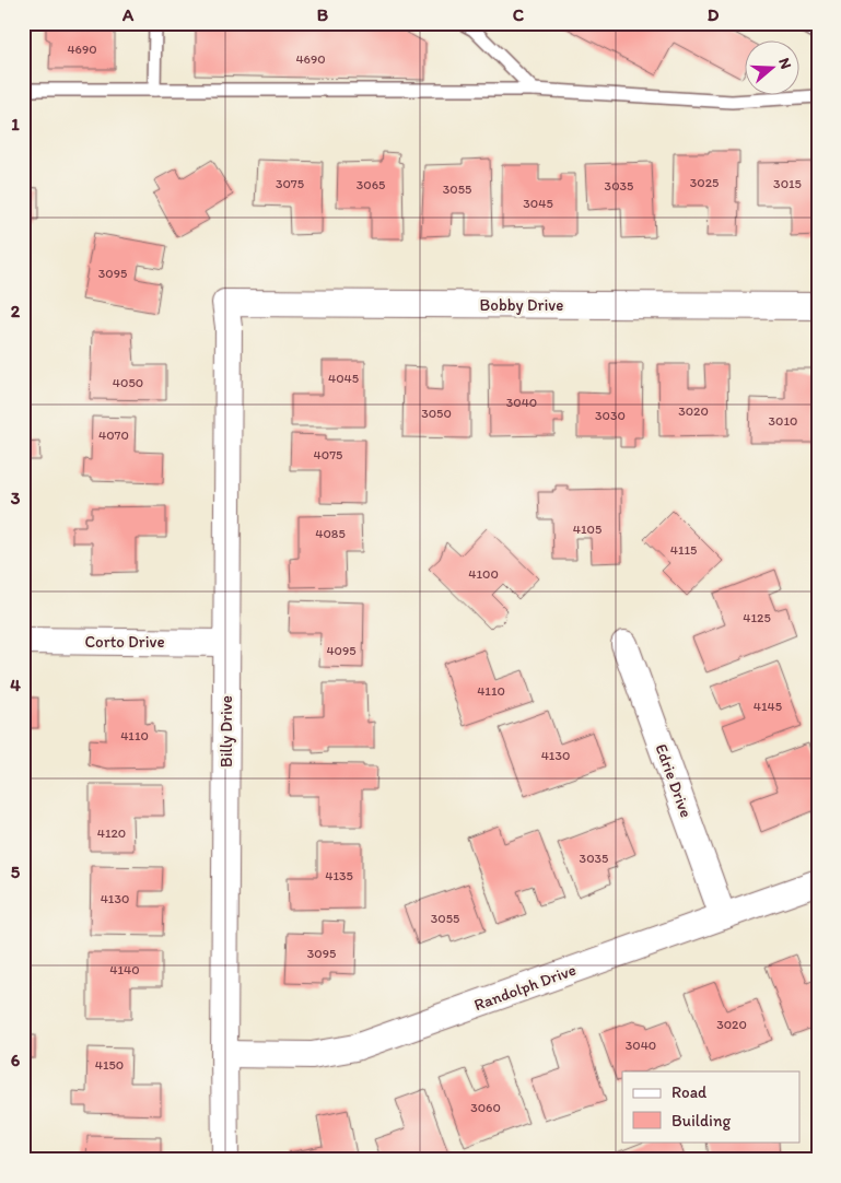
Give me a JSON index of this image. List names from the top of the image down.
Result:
{
  "streets": {
    "street": [
      "Bobby Drive",
      "Corto Drive",
      "Billy Drive",
      "Edrie Drive",
      "Randolph Drive"
    ]
  },
  "crossings": [
    ["Bobby Drive", "Billy Drive"],
    ["Corto Drive", "Billy Drive"],
    ["Billy Drive", "Randolph Drive"],
    ["Edrie Drive", "Randolph Drive"]
  ],
  "house_numbers": [
    "4690",
    "4690",
    "3025",
    "3075",
    "3015",
    "3065",
    "3035",
    "3055",
    "3045",
    "3095",
    "4045",
    "4050",
    "3040",
    "3020",
    "3050",
    "3030",
    "3010",
    "4070",
    "4075",
    "4105",
    "4085",
    "4115",
    "4100",
    "4125",
    "4095",
    "4110",
    "4145",
    "4110",
    "4130",
    "4120",
    "3035",
    "4135",
    "4130",
    "3055",
    "3095",
    "4140",
    "3020",
    "3040",
    "4150",
    "3060"
  ],
  "legend": ["Road", "Building"],
  "north": "right",
  "grid": {
    "columns": [
      "A",
      "B",
      "C",
      "D"
    ],
    "rows": [
      "1",
      "2",
      "3",
      "4",
      "5",
      "6"
    ]
  }
}
